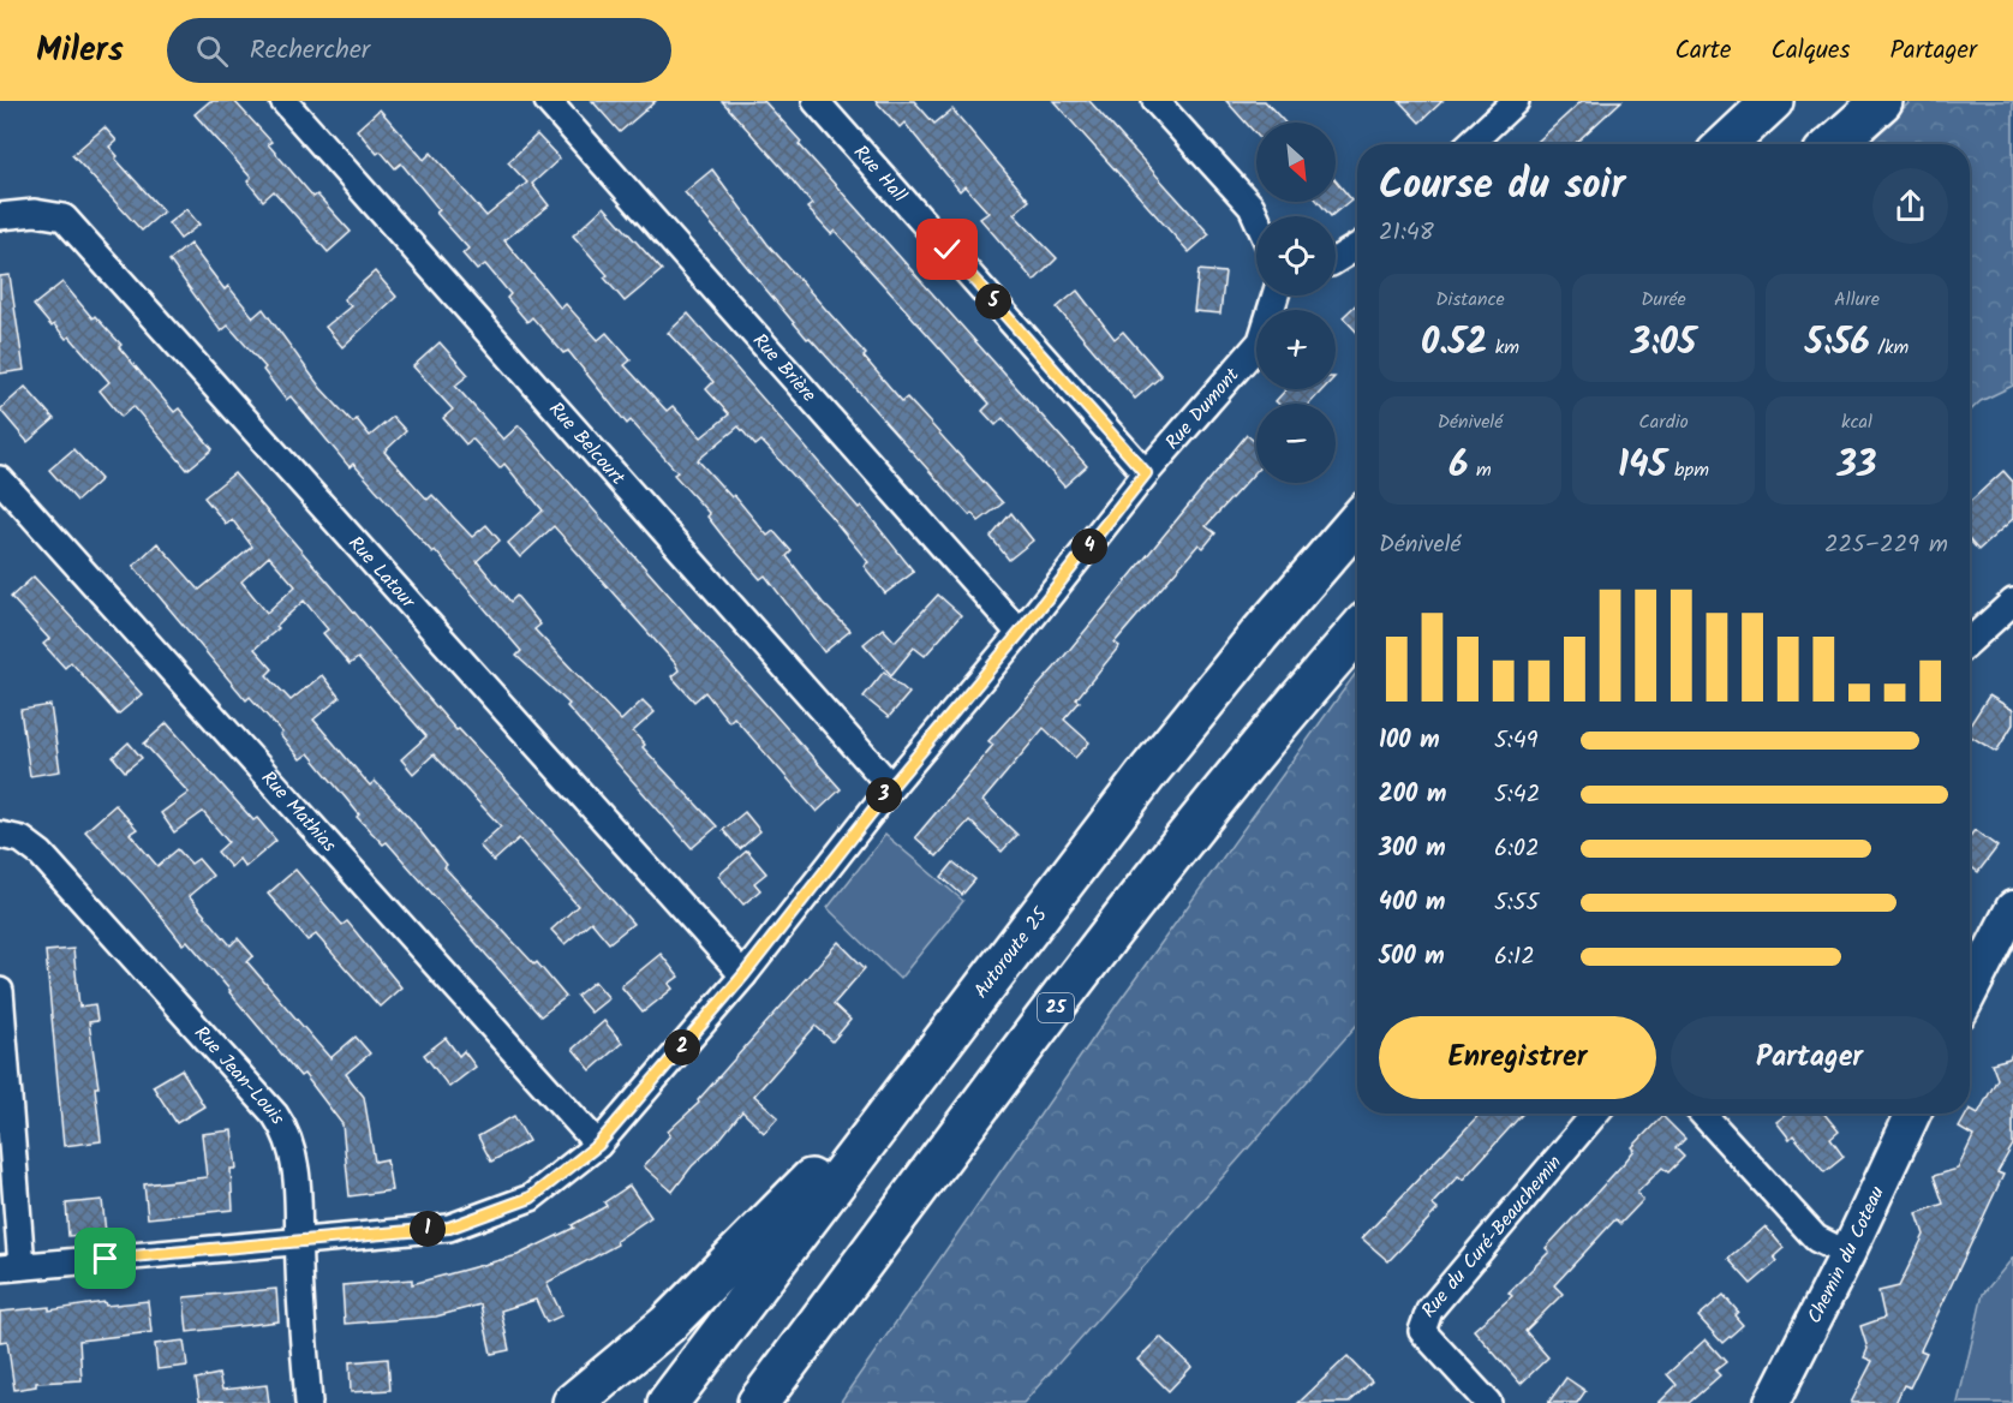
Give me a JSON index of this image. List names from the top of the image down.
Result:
{
  "streets": {
    "highway": ["Autoroute 25", "25"],
    "street": [
      "Rue Hall",
      "Rue Brière",
      "Rue Dumont",
      "Rue Belcourt",
      "Rue Latour",
      "Rue Mathias",
      "Rue Jean-Louis",
      "Rue du Curé-Beauchemin",
      "Chemin du Coteau"
    ]
  },
  "crossings": [
    ["Rue Hall", "Rue Dumont"],
    ["Rue Brière", "Rue Dumont"],
    ["Rue Dumont", "Rue Belcourt"],
    ["Rue Dumont", "Rue Latour"],
    ["Rue Dumont", "Rue Mathias"],
    ["Rue Dumont", "Rue Jean-Louis"]
  ],
  "north": "bottom right",
  "page": {
    "header": "Milers",
    "search": "Rechercher",
    "nav": ["Carte", "Calques", "Partager"],
    "map_buttons": ["+", "−"],
    "heading": ["Course du soir", "21:48"],
    "stats": [
      ["Distance", "0.52 km"],
      ["Durée", "3:05"],
      ["Allure", "5:56 /km"],
      ["Dénivelé", "6 m"],
      ["Cardio", "145 bpm"],
      ["kcal", "33"]
    ],
    "pins": [
      "5",
      "4",
      "3",
      "2",
      "1"
    ],
    "chart": ["Dénivelé", "225–229 m"],
    "list": [
      {
        "name": "100 m",
        "note": "5:49"
      },
      {
        "name": "200 m",
        "note": "5:42"
      },
      {
        "name": "300 m",
        "note": "6:02"
      },
      {
        "name": "400 m",
        "note": "5:55"
      },
      {
        "name": "500 m",
        "note": "6:12"
      }
    ],
    "buttons": ["Enregistrer", "Partager"]
  }
}
